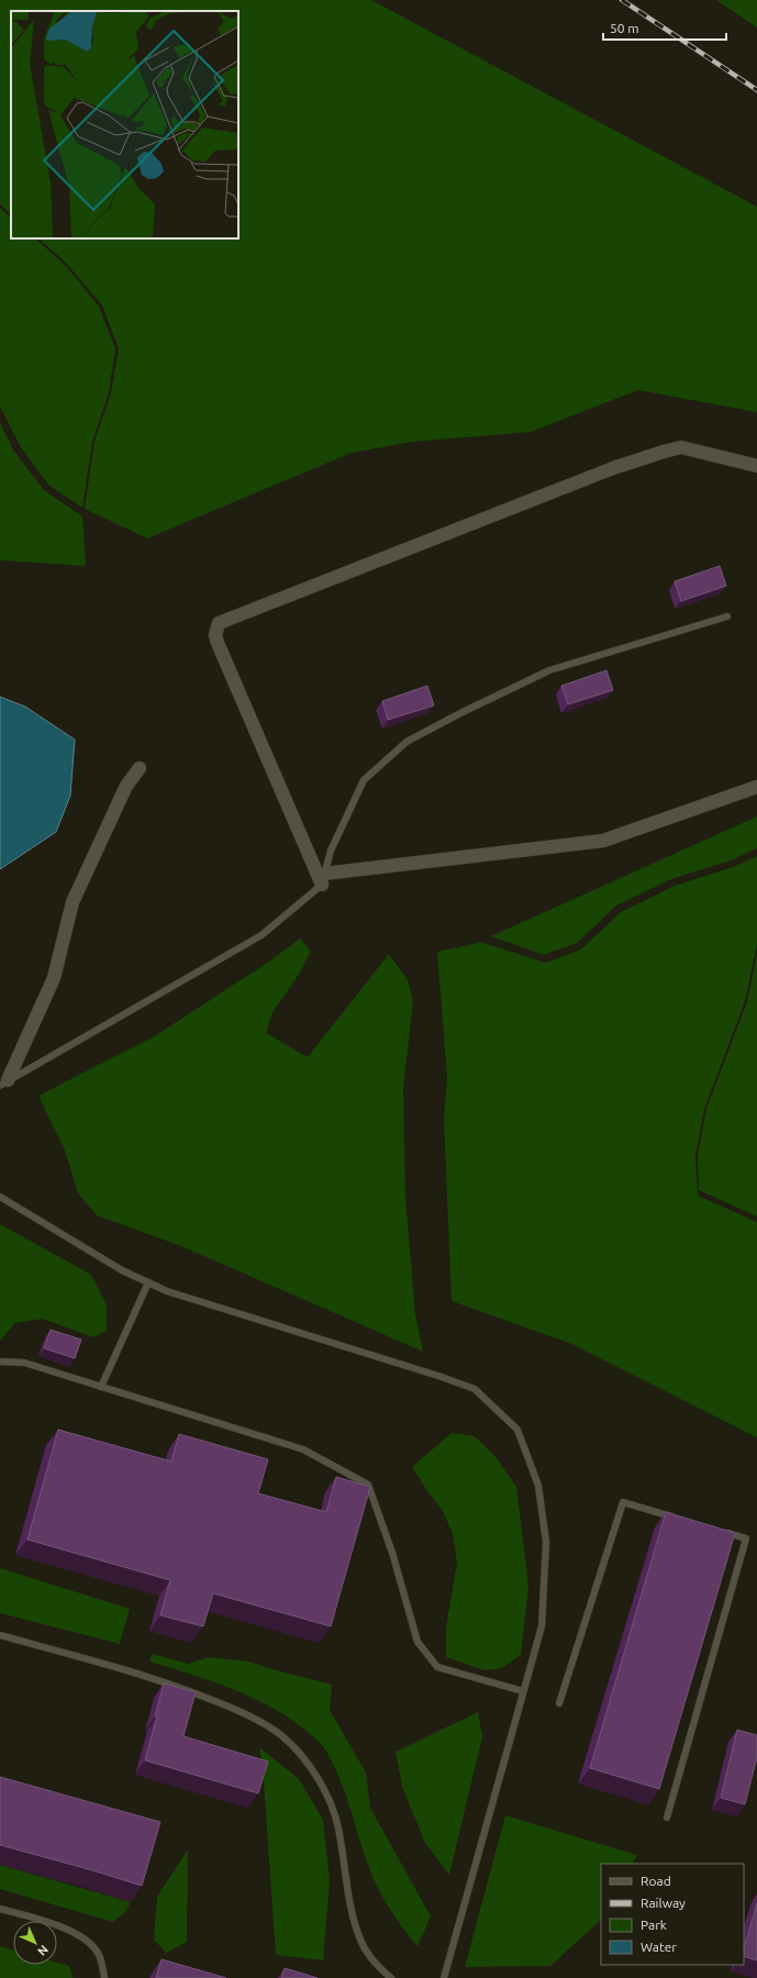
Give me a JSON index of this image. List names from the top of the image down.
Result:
{
  "legend": [
    "Road",
    "Railway",
    "Park",
    "Water"
  ],
  "scale_bar": "50 m",
  "north": "bottom right"
}
